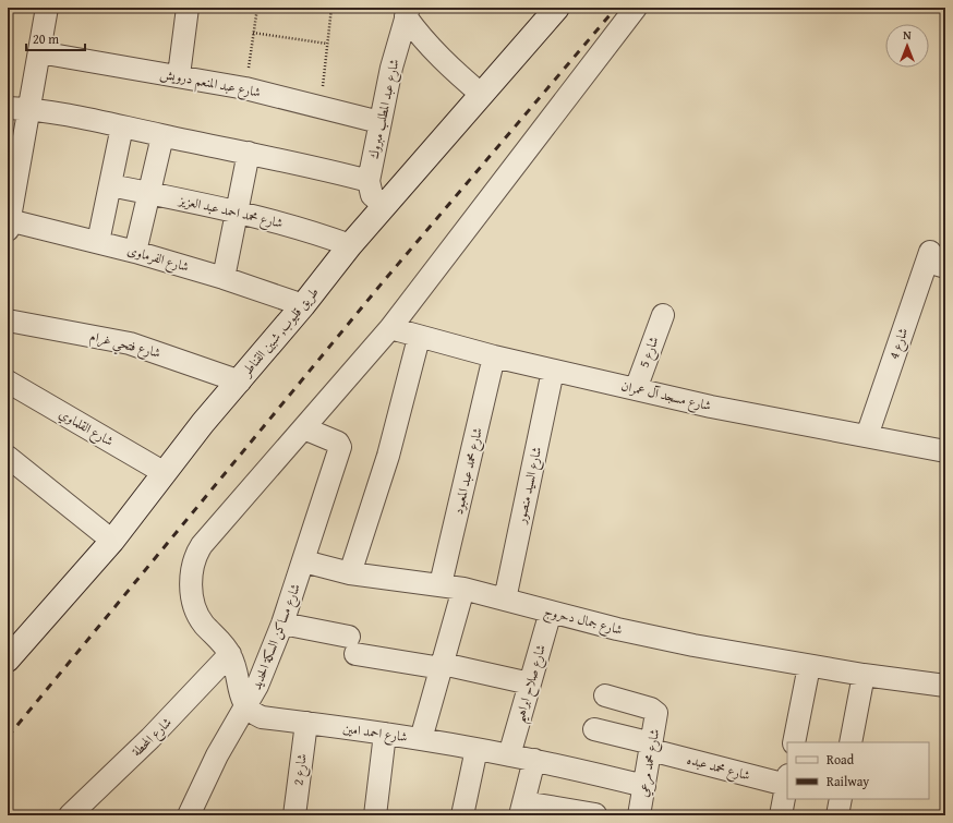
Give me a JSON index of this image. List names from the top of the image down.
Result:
{
  "streets": {
    "main road": ["طريق قليوب, شبين القناطر"],
    "street": [
      "شارع عبد المنعم درويش",
      "شارع عبد المطلب مبروك",
      "شارع محمد احمد عبد العزيز",
      "شارع الفرماوى",
      "شارع 4",
      "شارع فتحي غرام",
      "شارع 5",
      "شارع مسجد آل عمران",
      "شارع القلماوي",
      "شارع محمد عبد المعبود",
      "شارع السيد منصور",
      "شارع جمال دحروج",
      "شارع مساكن السكة الحديد",
      "شارع صلاح ابراهيم",
      "شارع احمد امين",
      "شارع المحطة",
      "شارع محمد مرعي",
      "شارع محمد عبده",
      "شارع 2"
    ]
  },
  "crossings": [
    ["شارع عبد المنعم درويش", "شارع عبد المطلب مبروك"],
    ["شارع محمد احمد عبد العزيز", "طريق قليوب, شبين القناطر"],
    ["شارع الفرماوى", "طريق قليوب, شبين القناطر"],
    ["طريق قليوب, شبين القناطر", "شارع فتحي غرام"],
    ["طريق قليوب, شبين القناطر", "شارع القلماوي"],
    ["شارع 4", "شارع مسجد آل عمران"],
    ["شارع 5", "شارع مسجد آل عمران"],
    ["شارع مسجد آل عمران", "شارع محمد عبد المعبود"],
    ["شارع مسجد آل عمران", "شارع السيد منصور"],
    ["شارع محمد عبد المعبود", "شارع جمال دحروج"],
    ["شارع السيد منصور", "شارع جمال دحروج"],
    ["شارع جمال دحروج", "شارع مساكن السكة الحديد"],
    ["شارع جمال دحروج", "شارع صلاح ابراهيم"],
    ["شارع مساكن السكة الحديد", "شارع احمد امين"],
    ["شارع صلاح ابراهيم", "شارع احمد امين"],
    ["شارع احمد امين", "شارع محمد مرعي"],
    ["شارع احمد امين", "شارع 2"],
    ["شارع محمد مرعي", "شارع محمد عبده"]
  ],
  "legend": ["Road", "Railway"],
  "scale_bar": "20 m",
  "north": "top"
}
